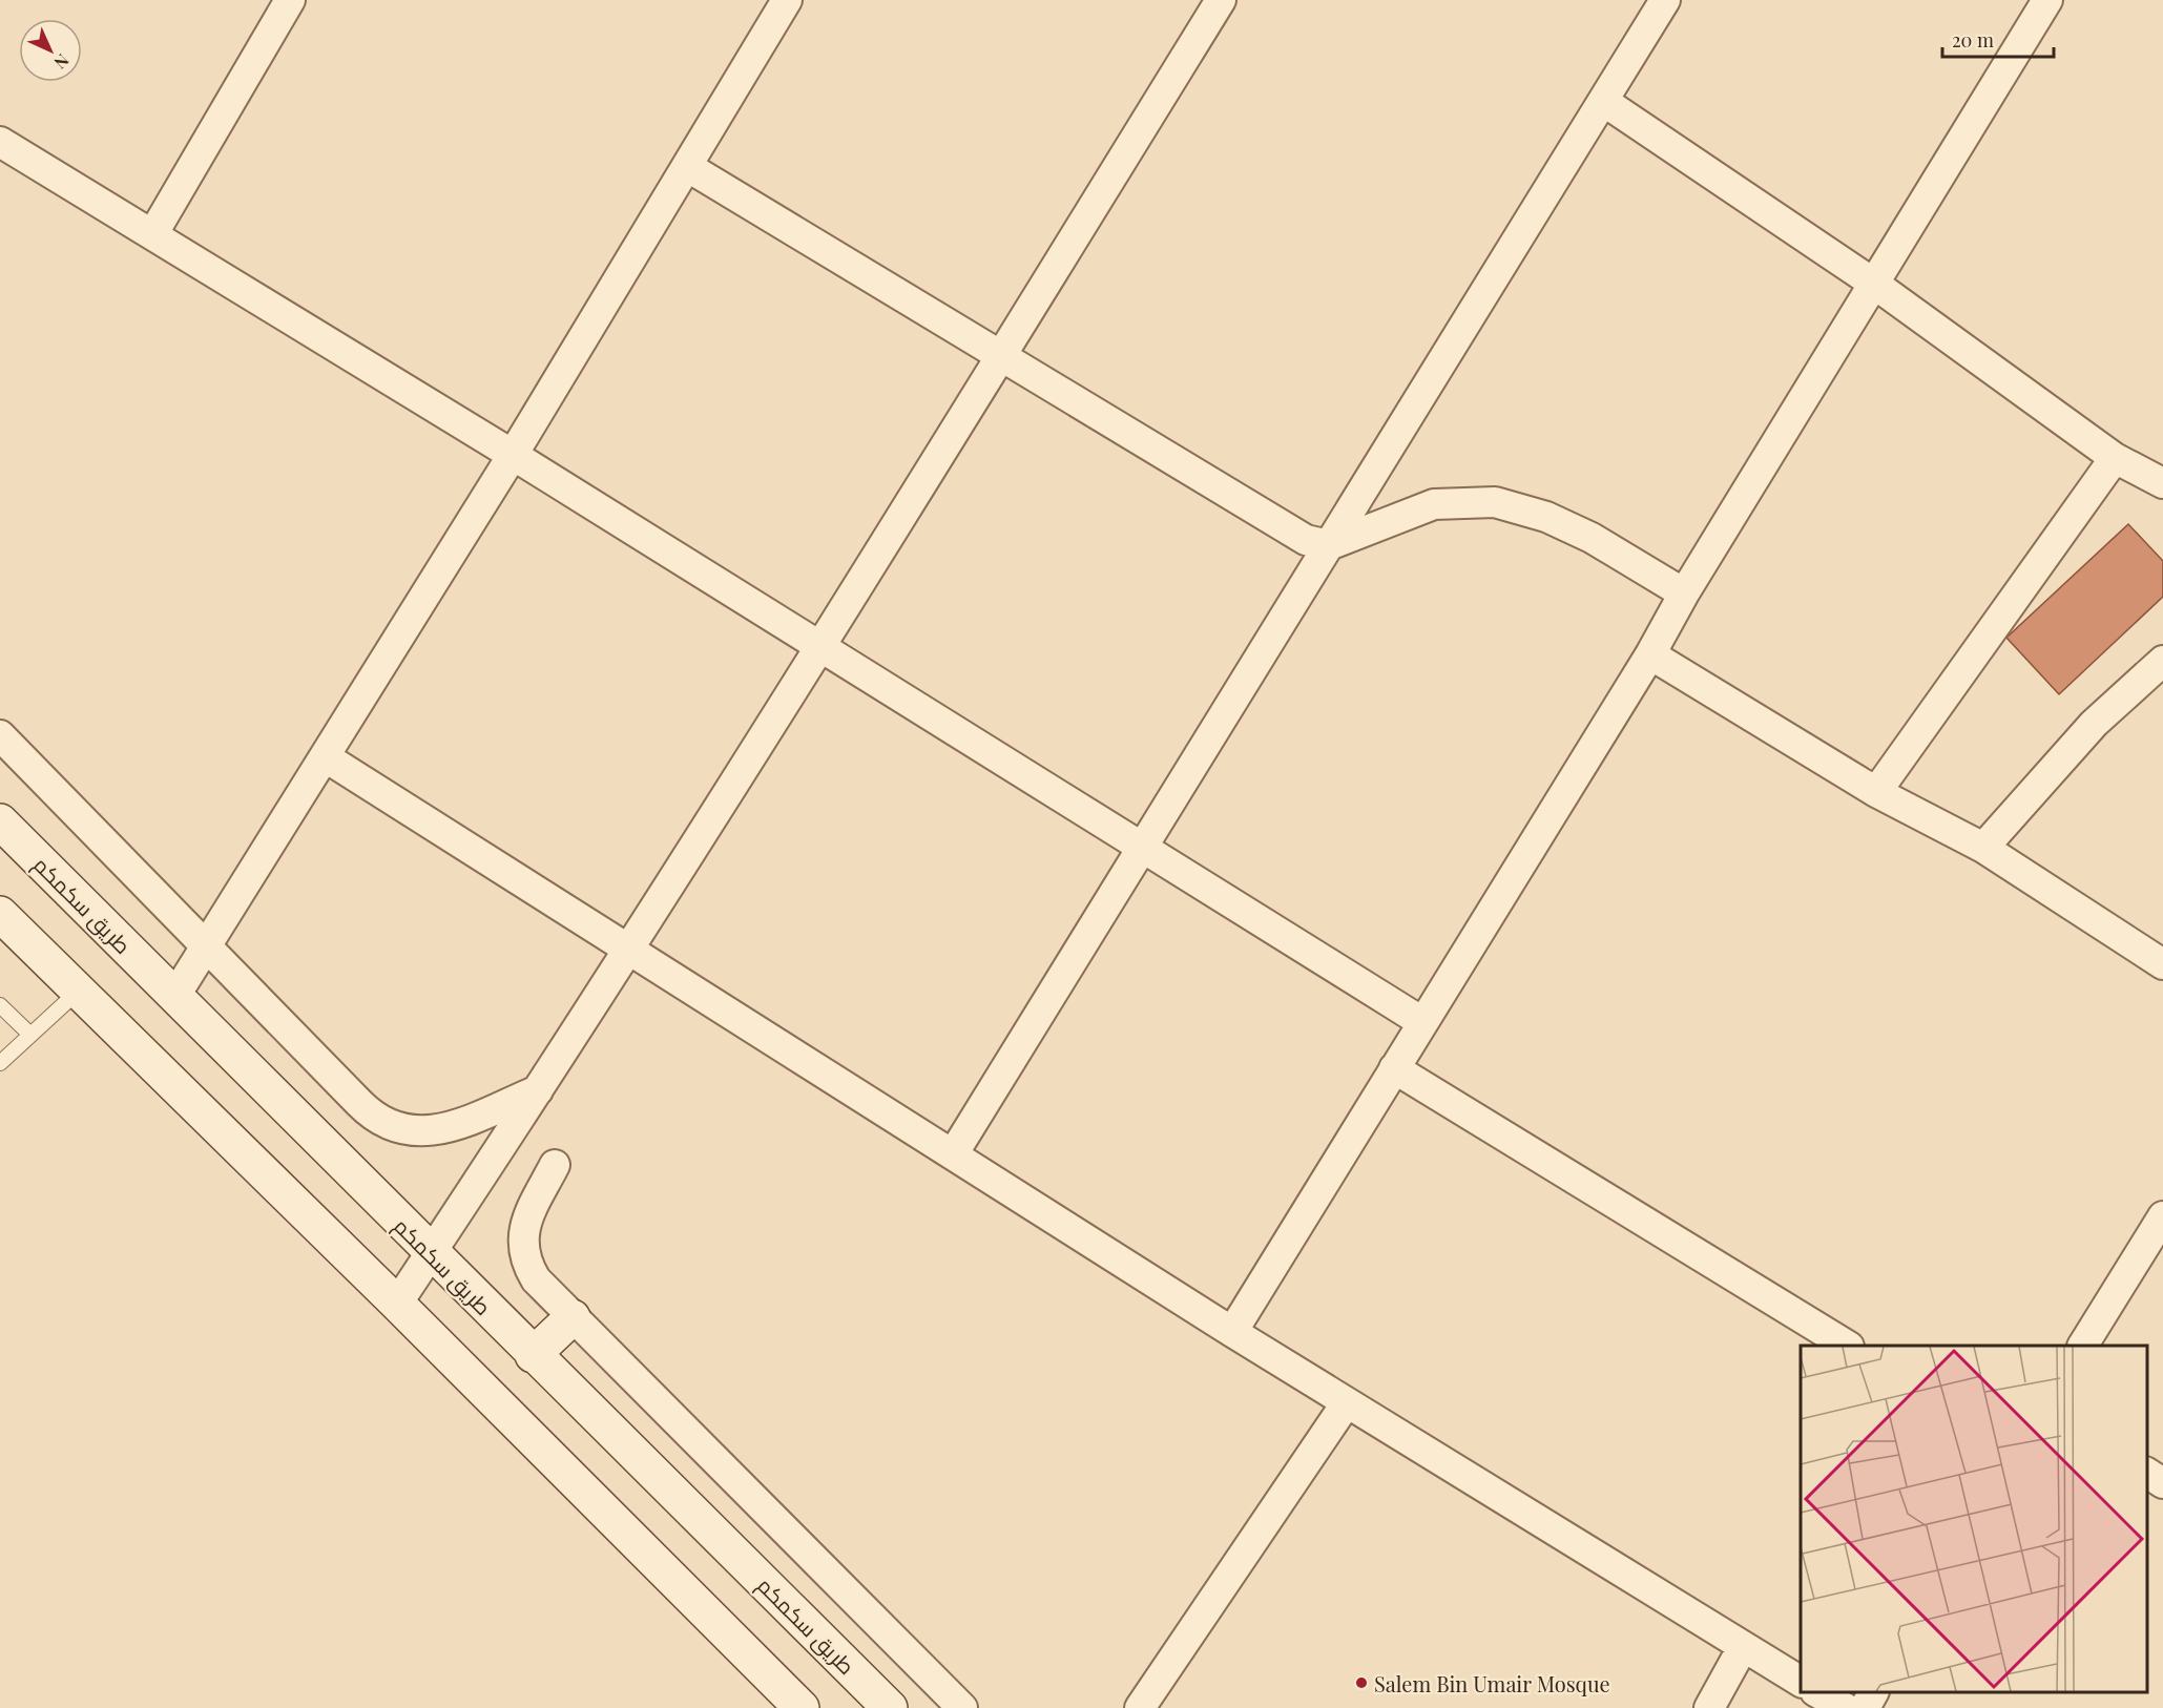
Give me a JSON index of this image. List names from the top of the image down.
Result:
{
  "streets": {
    "main road": ["طريق سكمكم"]
  },
  "places": ["Salem Bin Umair Mosque"],
  "scale_bar": "20 m",
  "north": "bottom right"
}
